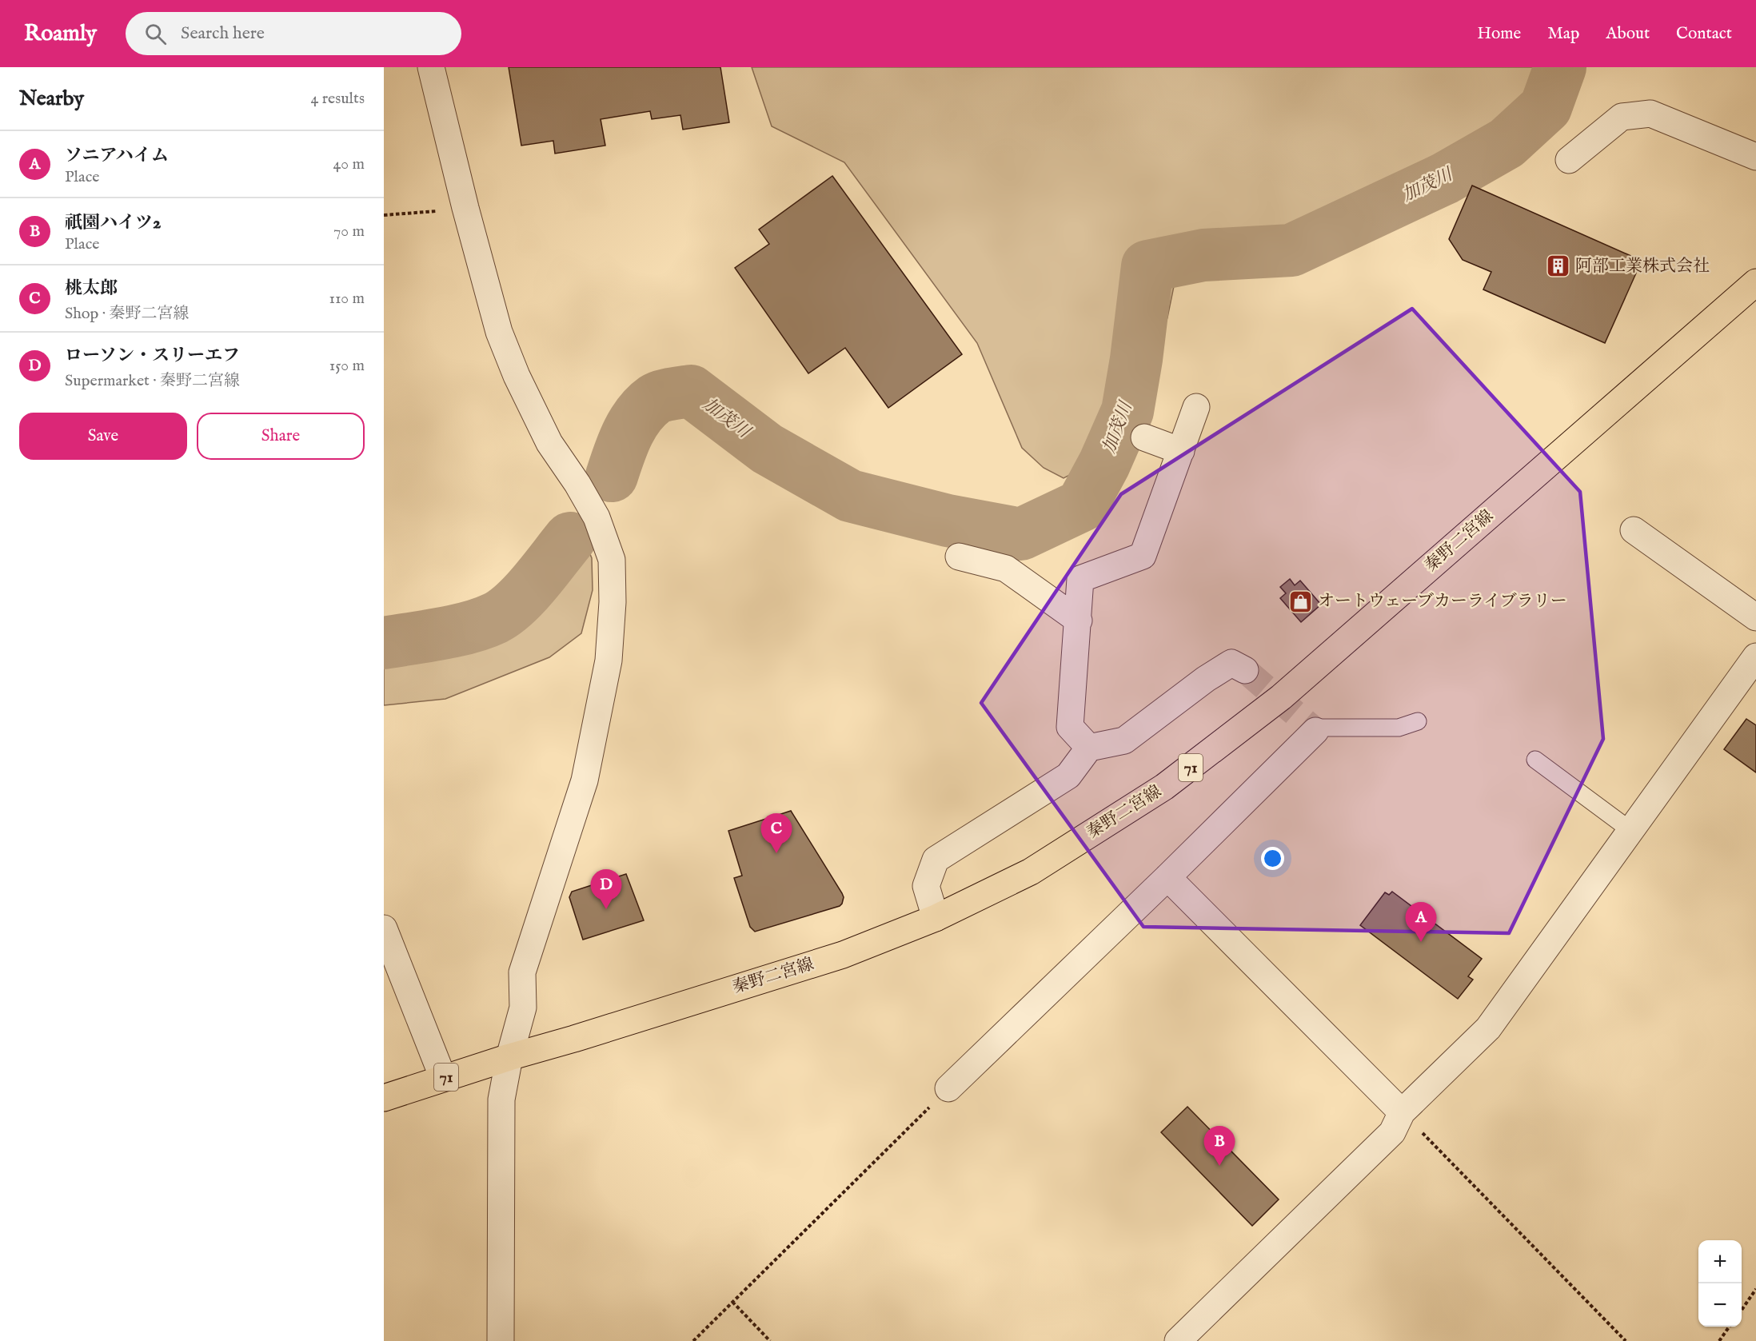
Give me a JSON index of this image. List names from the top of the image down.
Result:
{
  "streets": {
    "main road": ["秦野二宮線", "71"]
  },
  "water": ["加茂川"],
  "places": {
    "building": ["阿部工業株式会社"],
    "shop": ["オートウェーブカーライブラリー"]
  },
  "page": {
    "header": "Roamly",
    "search": "Search here",
    "nav": [
      "Home",
      "Map",
      "About",
      "Contact"
    ],
    "heading": ["Nearby", "4 results"],
    "list": [
      {
        "mark": "A",
        "name": "ソニアハイム",
        "note": "Place",
        "value": "40 m"
      },
      {
        "mark": "B",
        "name": "祇園ハイツ2",
        "note": "Place",
        "value": "70 m"
      },
      {
        "mark": "C",
        "name": "桃太郎",
        "note": "Shop · 秦野二宮線",
        "value": "110 m"
      },
      {
        "mark": "D",
        "name": "ローソン・スリーエフ",
        "note": "Supermarket · 秦野二宮線",
        "value": "150 m"
      }
    ],
    "buttons": ["Save", "Share"],
    "pins": [
      "C",
      "D",
      "A",
      "B"
    ],
    "map_buttons": ["+", "−"]
  }
}
